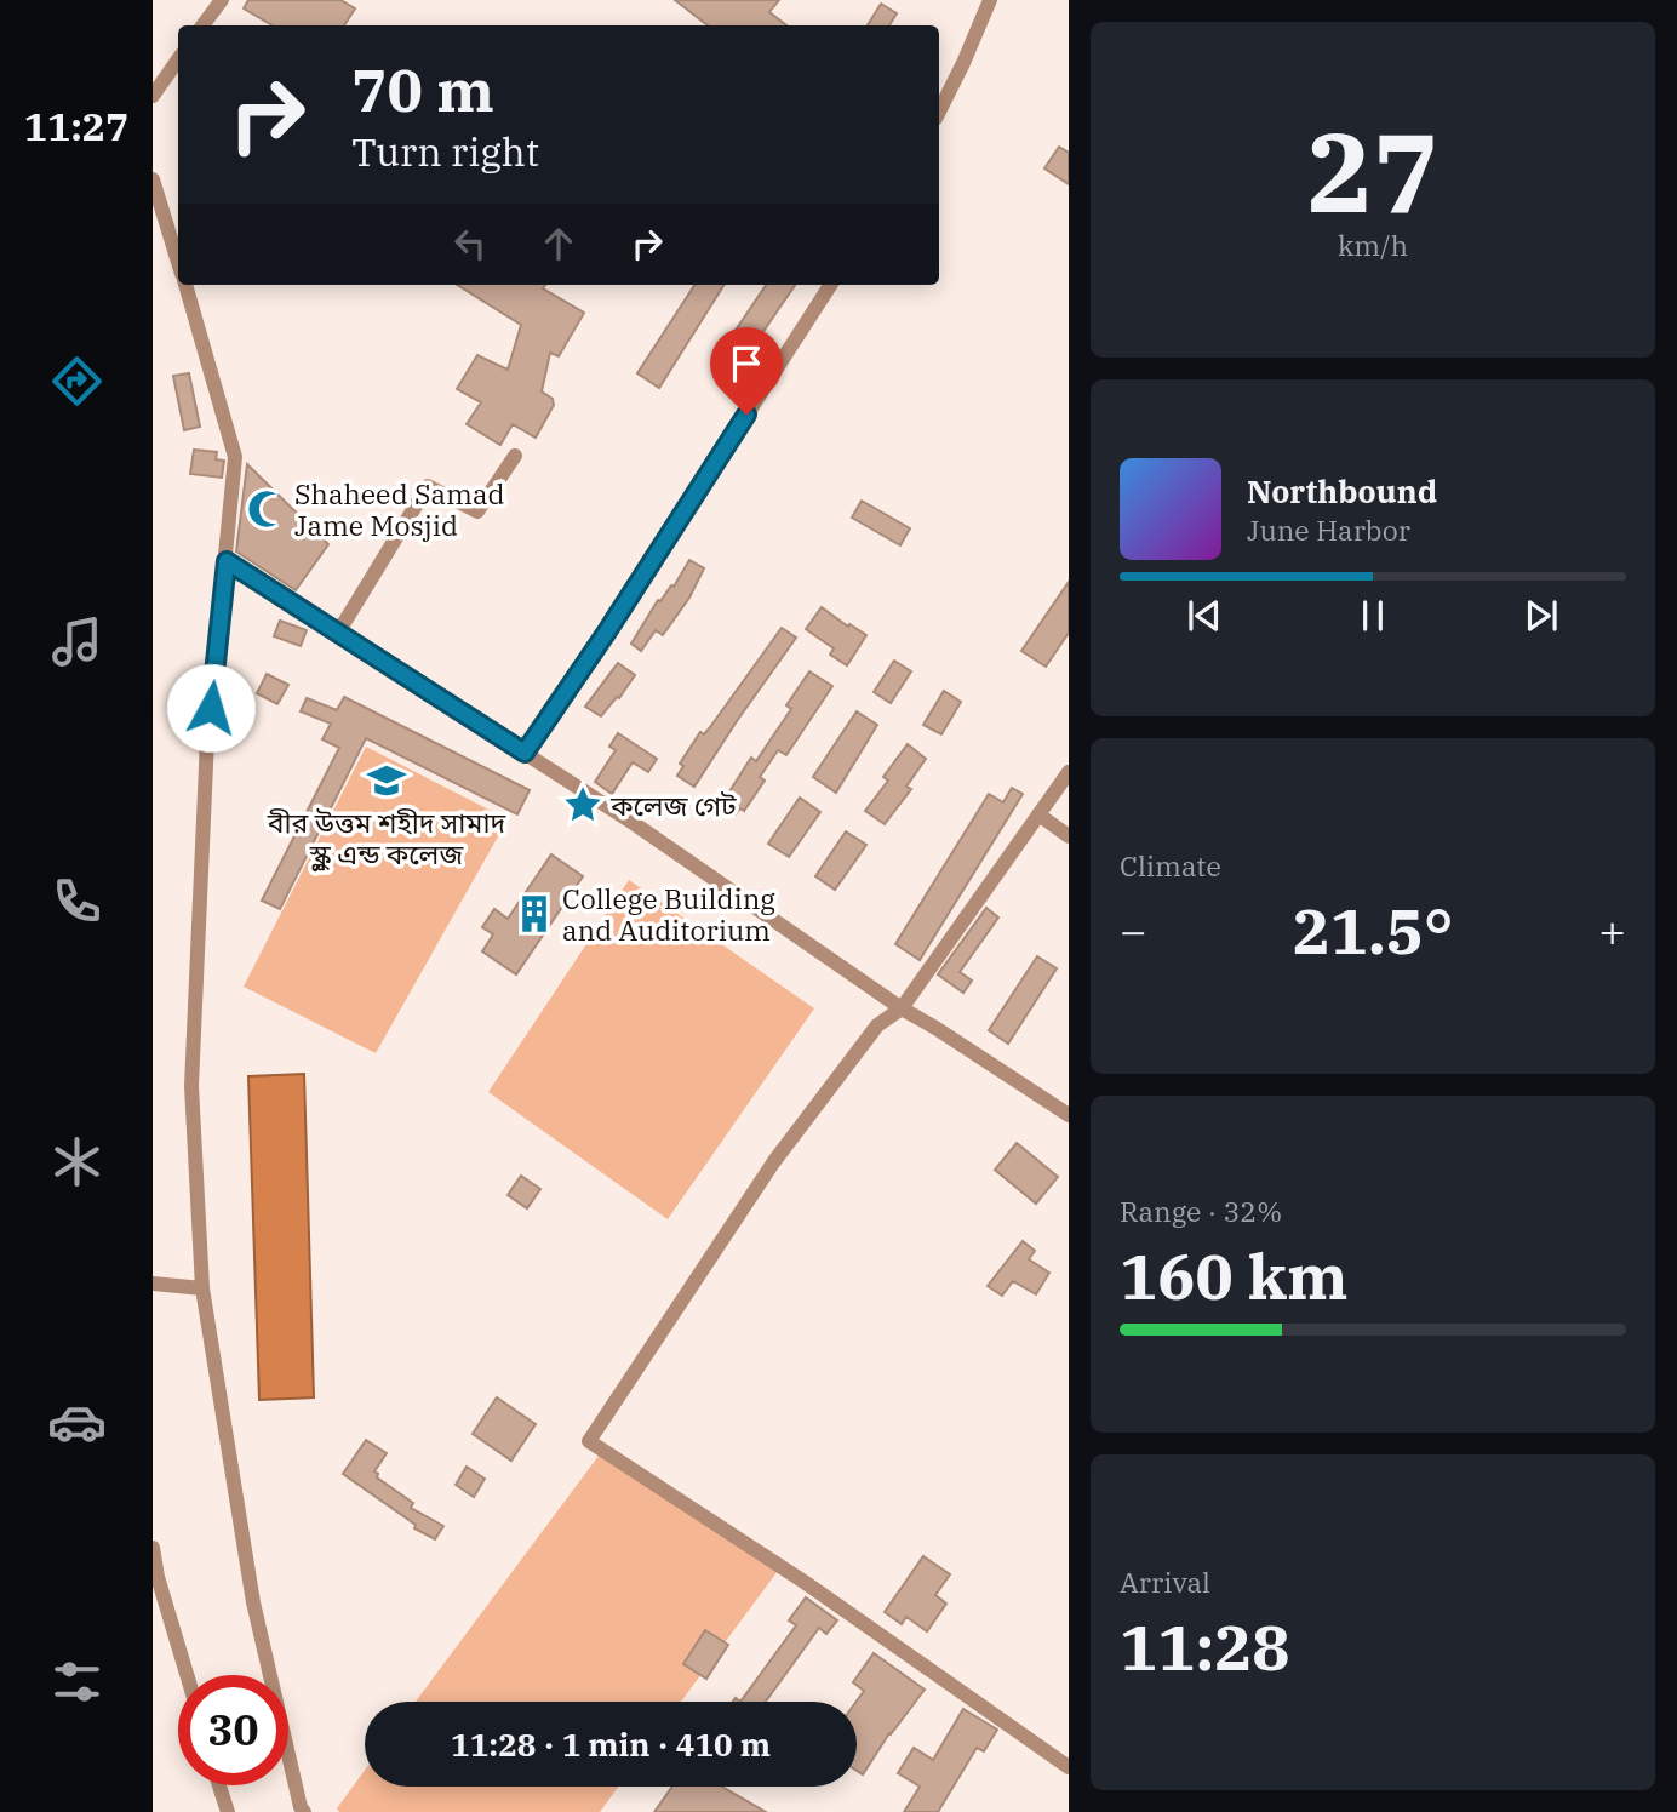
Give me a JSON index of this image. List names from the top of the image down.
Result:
{
  "places": {
    "mosque": ["Shaheed Samad Jame Mosjid"],
    "school or university": ["বীর উত্তম শহীদ সামাদ স্কুল এন্ড কলেজ"],
    "place": ["কলেজ গেট"],
    "building": ["College Building and Auditorium"]
  },
  "page": {
    "tabs": "11:27",
    "tile": [
      ["27", "km/h"],
      "Climate",
      ["Range · 32%", "160 km"],
      ["Arrival", "11:28"]
    ],
    "turn": ["70 m", "Turn right"],
    "song": ["Northbound", "June Harbor"],
    "heat": ["−", "21.5°", "+"],
    "limit": "30",
    "trip": "11:28 · 1 min · 410 m"
  }
}
